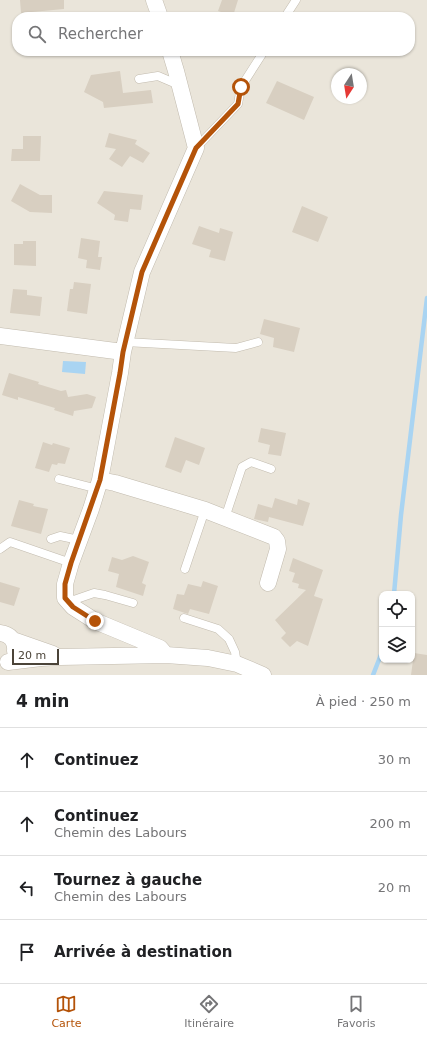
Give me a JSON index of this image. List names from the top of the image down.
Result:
{
  "scale_bar": "20 m",
  "north": "bottom",
  "page": {
    "search": "Rechercher",
    "scale": "20 m",
    "heading": ["4 min", "À pied · 250 m"],
    "list": [
      ["Continuez", "30 m"],
      ["Continuez", "Chemin des Labours", "200 m"],
      ["Tournez à gauche", "Chemin des Labours", "20 m"],
      "Arrivée à destination"
    ],
    "nav": ["Carte", "Itinéraire", "Favoris"]
  }
}
